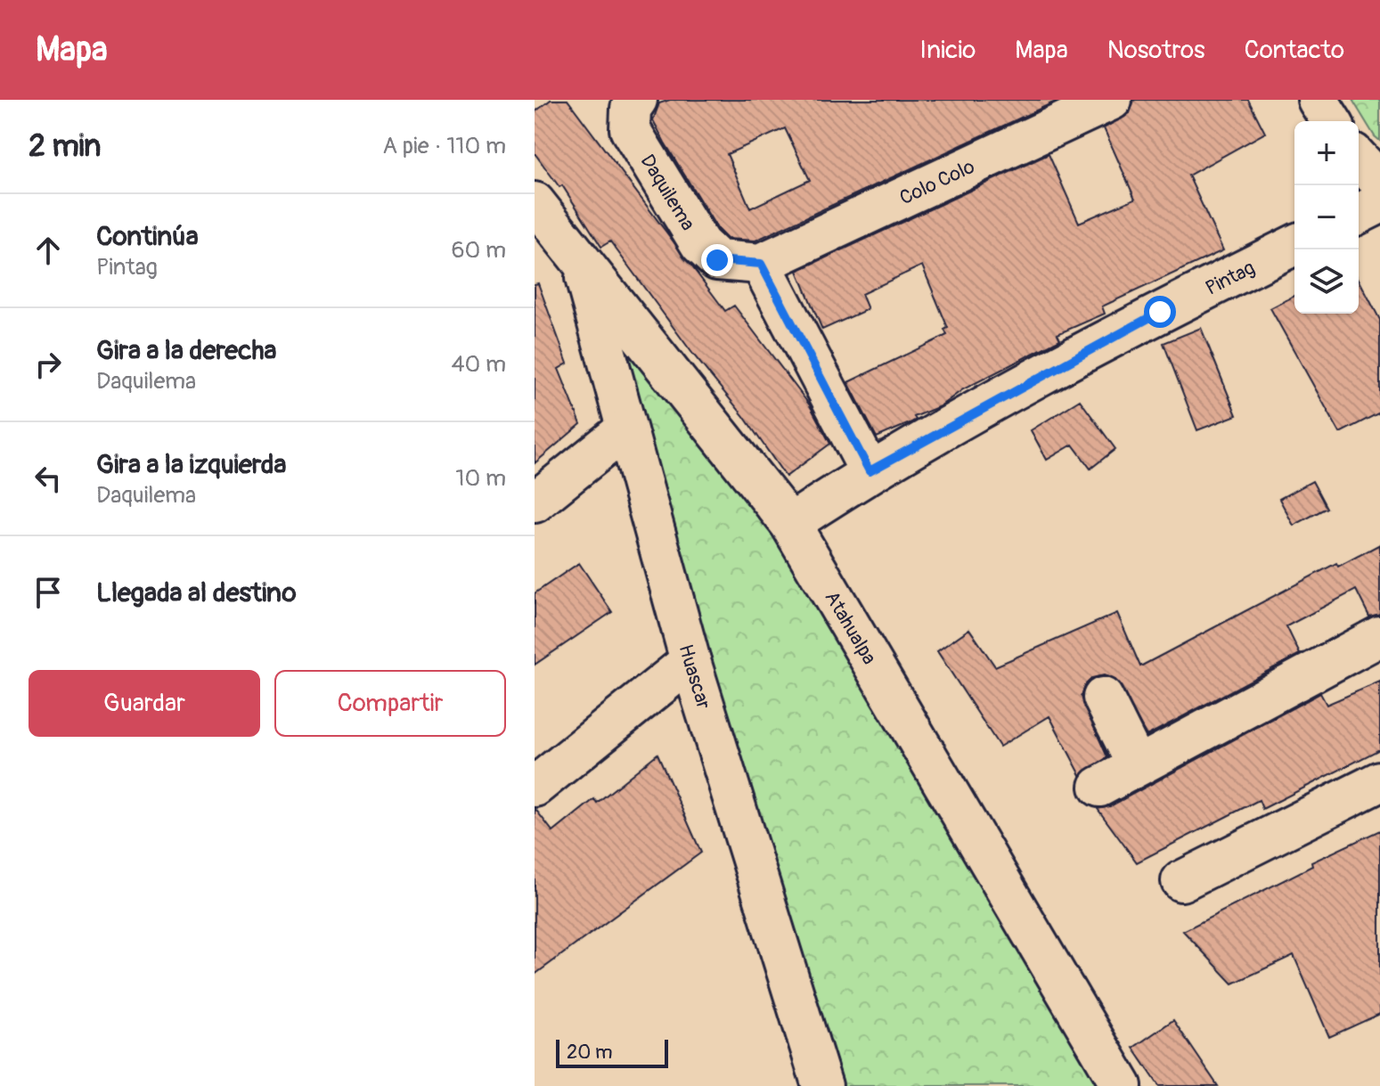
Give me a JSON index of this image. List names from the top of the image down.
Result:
{
  "streets": {
    "street": [
      "Colo Colo",
      "Daquilema",
      "Pintag",
      "Atahualpa",
      "Huascar"
    ]
  },
  "crossings": [
    ["Colo Colo", "Daquilema"],
    ["Pintag", "Atahualpa"],
    ["Atahualpa", "Huascar"]
  ],
  "scale_bar": "20 m",
  "page": {
    "header": "Mapa",
    "nav": [
      "Inicio",
      "Mapa",
      "Nosotros",
      "Contacto"
    ],
    "heading": ["2 min", "A pie · 110 m"],
    "map_buttons": ["+", "−"],
    "list": [
      ["Continúa", "Pintag", "60 m"],
      ["Gira a la derecha", "Daquilema", "40 m"],
      ["Gira a la izquierda", "Daquilema", "10 m"],
      "Llegada al destino"
    ],
    "buttons": ["Guardar", "Compartir"],
    "scale": "20 m"
  }
}
